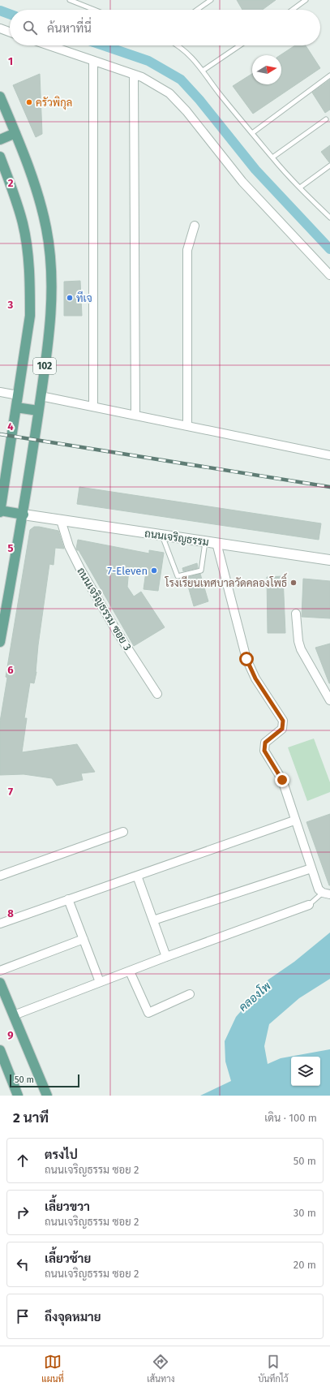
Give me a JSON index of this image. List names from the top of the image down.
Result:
{
  "streets": {
    "main road": ["102"],
    "street": ["ถนนเจริญธรรม", "ถนนเจริญธรรม ซอย 3"]
  },
  "crossings": [
    ["102", "ถนนเจริญธรรม"],
    ["ถนนเจริญธรรม", "ถนนเจริญธรรม ซอย 3"]
  ],
  "water": ["คลองโพ"],
  "places": [
    "ครัวพิกุล",
    "ทีเจ",
    "7-Eleven",
    "โรงเรียนเทศบาลวัดคลองโพธิ์"
  ],
  "scale_bar": "50 m",
  "north": "right",
  "page": {
    "search": "ค้นหาที่นี่",
    "scale": "50 m",
    "heading": ["2 นาที", "เดิน · 100 m"],
    "list": [
      ["ตรงไป", "ถนนเจริญธรรม ซอย 2", "50 m"],
      ["เลี้ยวขวา", "ถนนเจริญธรรม ซอย 2", "30 m"],
      ["เลี้ยวซ้าย", "ถนนเจริญธรรม ซอย 2", "20 m"],
      "ถึงจุดหมาย"
    ],
    "nav": ["แผนที่", "เส้นทาง", "บันทึกไว้"]
  },
  "grid": {
    "rows": [
      "1",
      "2",
      "3",
      "4",
      "5",
      "6",
      "7",
      "8",
      "9"
    ]
  }
}
